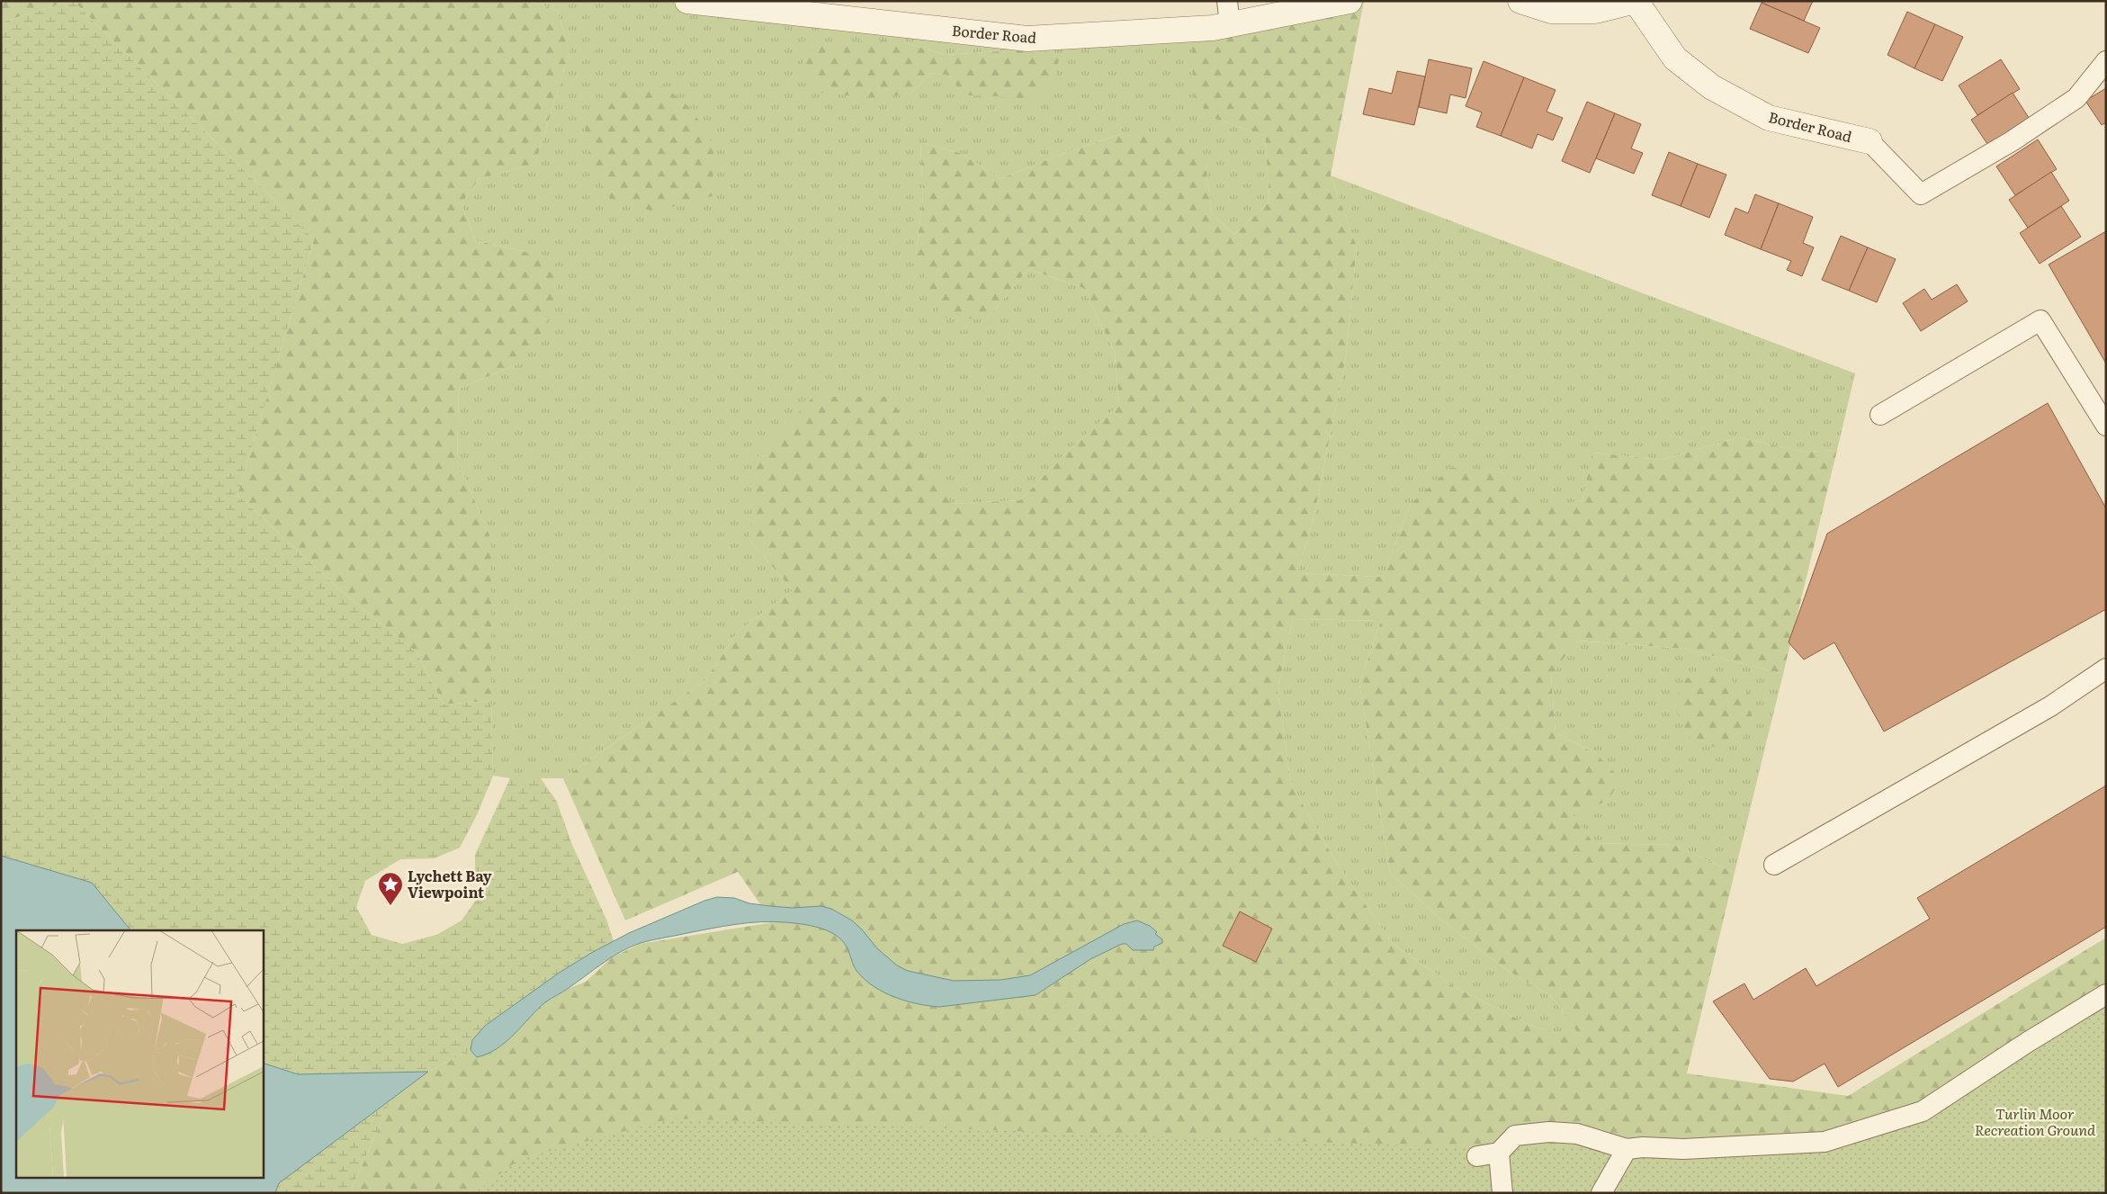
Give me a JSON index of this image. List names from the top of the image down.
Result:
{
  "streets": {
    "street": ["Border Road"]
  },
  "parks": ["Turlin Moor Recreation Ground"],
  "places": {
    "place": ["Lychett Bay Viewpoint"]
  }
}
